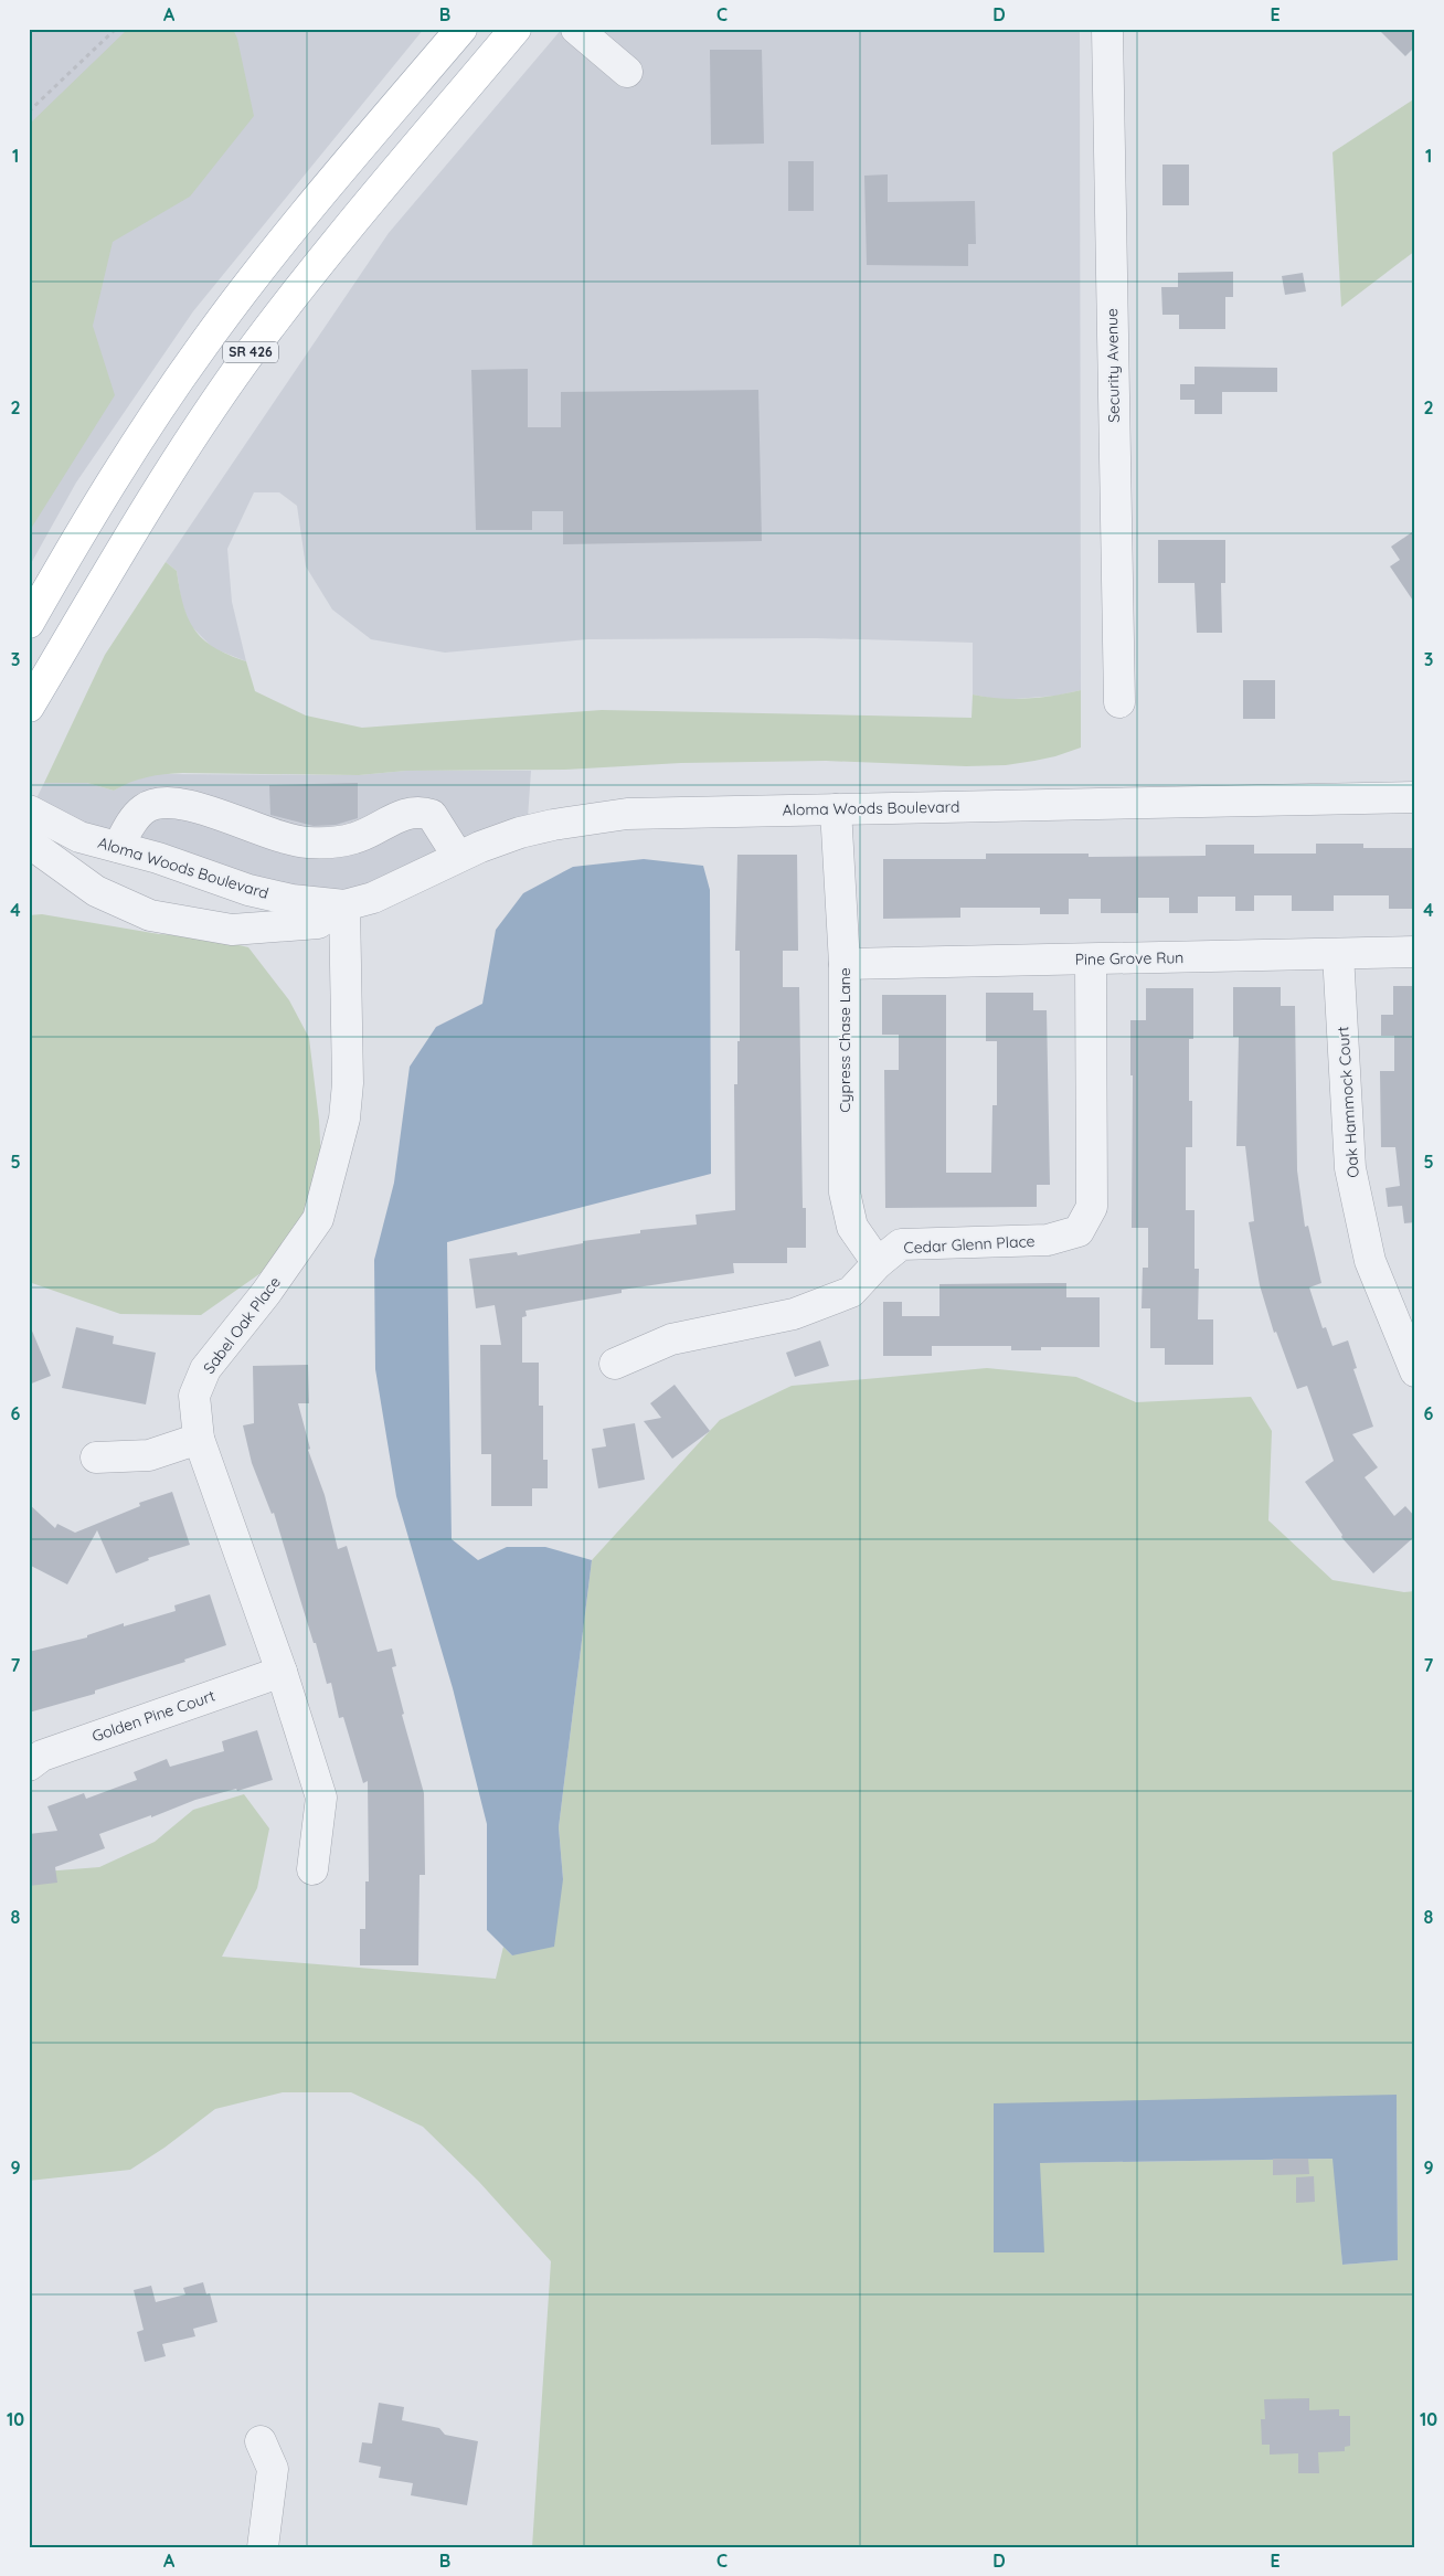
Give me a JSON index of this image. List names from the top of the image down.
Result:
{
  "streets": {
    "main road": ["SR 426"],
    "street": [
      "Security Avenue",
      "Aloma Woods Boulevard",
      "Pine Grove Run",
      "Cypress Chase Lane",
      "Oak Hammock Court",
      "Cedar Glenn Place",
      "Sabel Oak Place",
      "Golden Pine Court"
    ]
  },
  "crossings": [
    ["Aloma Woods Boulevard", "Cypress Chase Lane"],
    ["Aloma Woods Boulevard", "Sabel Oak Place"],
    ["Pine Grove Run", "Cypress Chase Lane"],
    ["Pine Grove Run", "Oak Hammock Court"],
    ["Pine Grove Run", "Cedar Glenn Place"],
    ["Cypress Chase Lane", "Cedar Glenn Place"],
    ["Sabel Oak Place", "Golden Pine Court"]
  ],
  "grid": {
    "columns": [
      "A",
      "B",
      "C",
      "D",
      "E"
    ],
    "rows": [
      "1",
      "2",
      "3",
      "4",
      "5",
      "6",
      "7",
      "8",
      "9",
      "10"
    ]
  }
}
